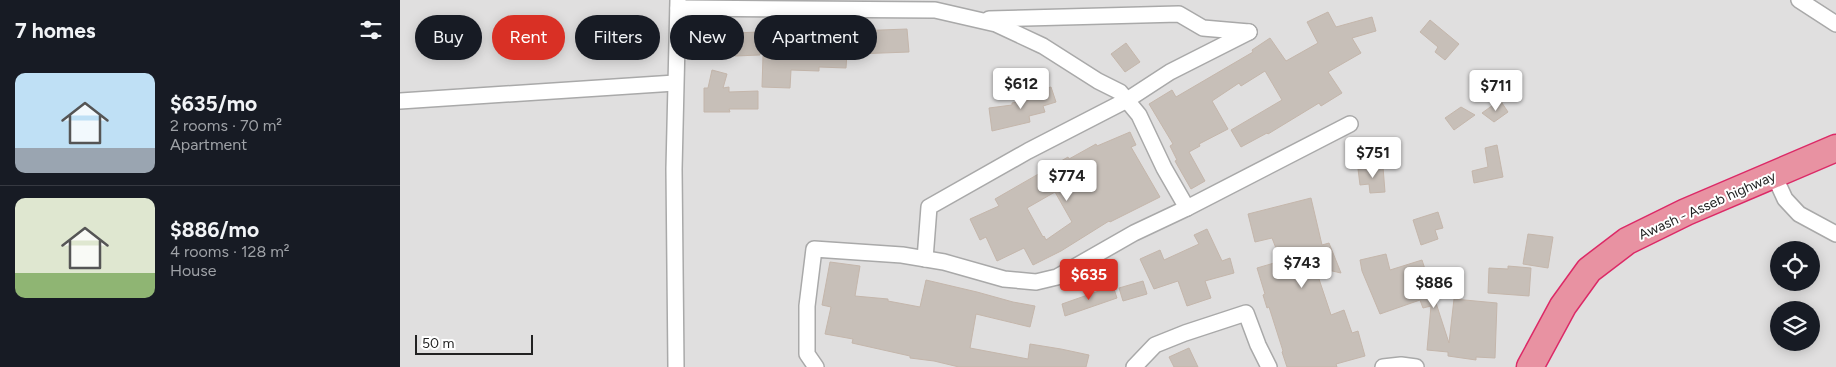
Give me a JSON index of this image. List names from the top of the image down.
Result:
{
  "streets": {
    "highway": ["Awash - Asseb highway"]
  },
  "scale_bar": "50 m",
  "page": {
    "heading": "7 homes",
    "chip": [
      "Buy",
      "Rent",
      "Filters",
      "New",
      "Apartment"
    ],
    "list": [
      {
        "name": "$635/mo",
        "note": "2 rooms · 70 m² · Apartment"
      },
      {
        "name": "$886/mo",
        "note": "4 rooms · 128 m² · House"
      }
    ],
    "price": [
      "$612",
      "$711",
      "$751",
      "$774",
      "$743",
      "$635",
      "$886"
    ],
    "scale": "50 m"
  }
}
